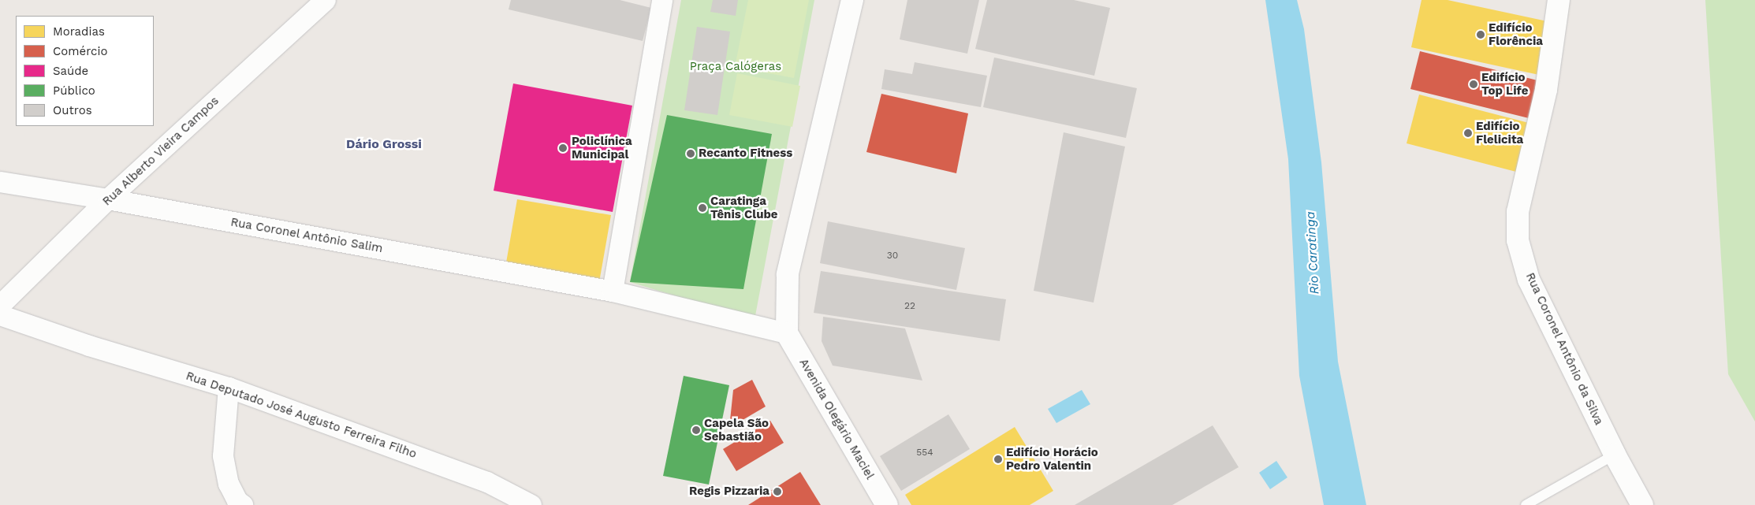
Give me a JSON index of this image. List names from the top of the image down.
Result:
{
  "streets": {
    "main road": ["Rua Coronel Antônio da Silva", "Avenida Olegário Maciel"],
    "street": ["Rua Alberto Vieira Campos", "Rua Coronel Antônio Salim", "Rua Deputado José Augusto Ferreira Filho"]
  },
  "crossings": [
    ["Rua Alberto Vieira Campos", "Rua Coronel Antônio Salim"]
  ],
  "districts": ["Dário Grossi"],
  "water": ["Rio Caratinga"],
  "parks": ["Praça Calógeras"],
  "places": [
    "Edifício Florência",
    "Edifício Top Life",
    "Edifício Flelicita",
    "Policlínica Municipal",
    "Recanto Fitness",
    "Caratinga Tênis Clube",
    "Capela São Sebastião",
    "Edifício Horácio Pedro Valentin",
    "Regis Pizzaria"
  ],
  "house_numbers": ["30", "22", "554"],
  "legend": [
    "Moradias",
    "Comércio",
    "Saúde",
    "Público",
    "Outros"
  ]
}
